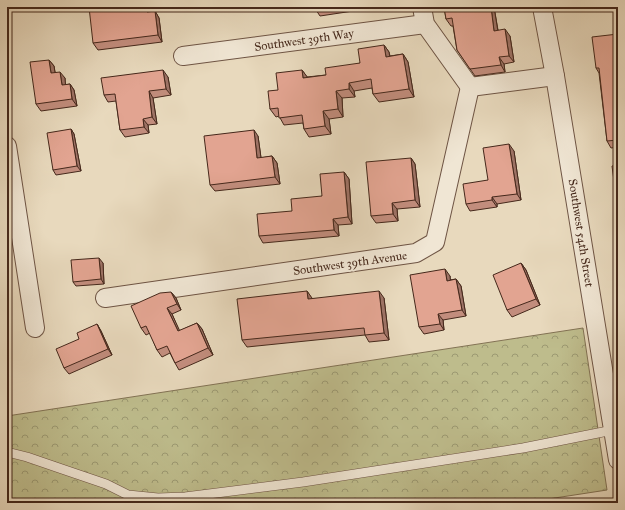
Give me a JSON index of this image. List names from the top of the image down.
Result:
{
  "streets": {
    "street": ["Southwest 39th Way", "Southwest 54th Street", "Southwest 39th Avenue"]
  }
}
